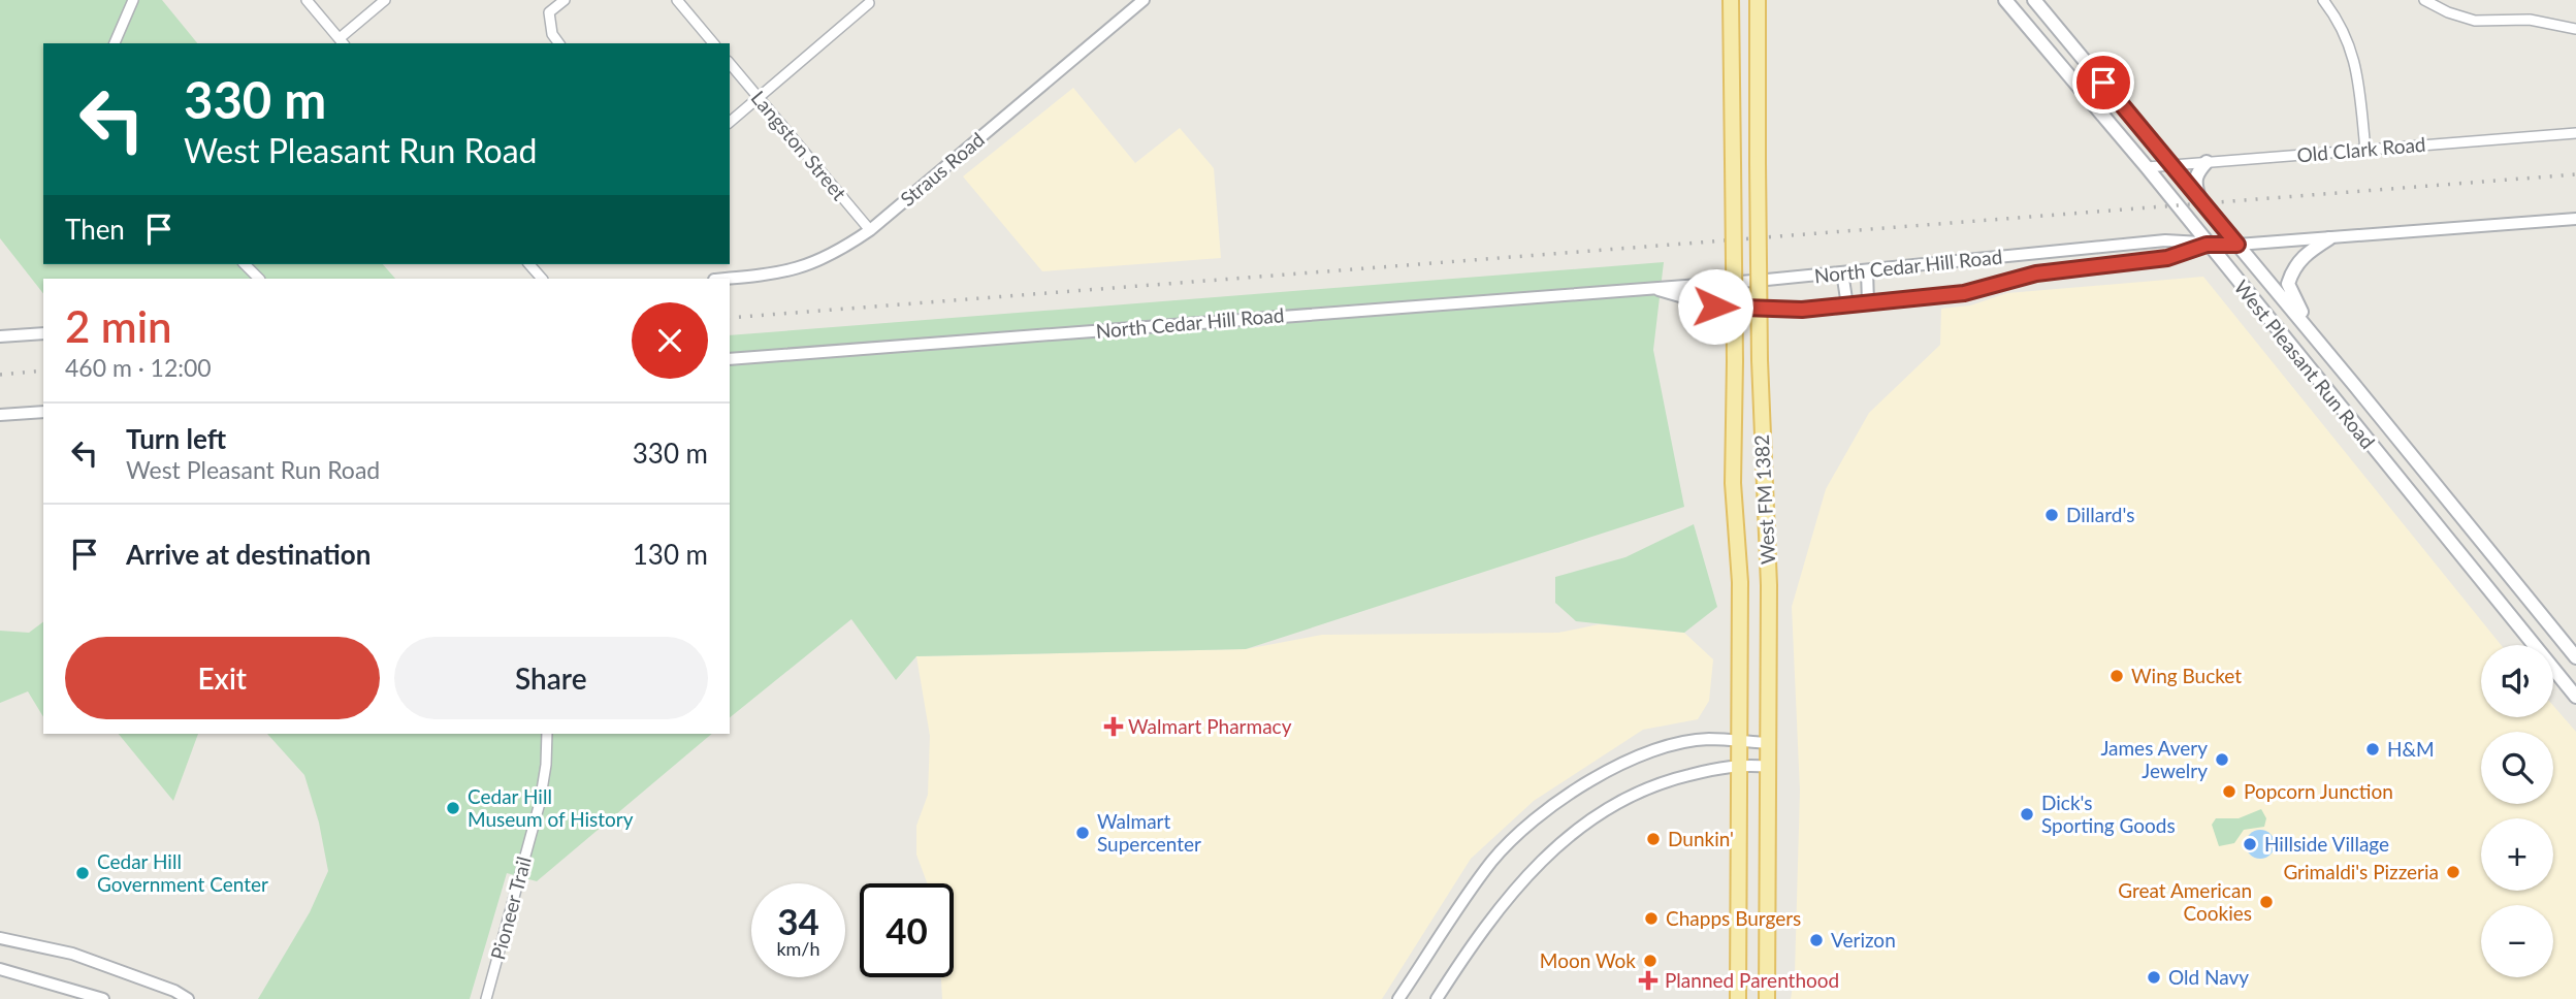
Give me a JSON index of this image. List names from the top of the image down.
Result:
{
  "streets": {
    "main road": ["West Pleasant Run Road", "West FM 1382"],
    "street": [
      "Langston Street",
      "Old Clark Road",
      "Straus Road",
      "North Cedar Hill Road",
      "Pioneer Trail"
    ]
  },
  "crossings": [
    ["Langston Street", "Straus Road"],
    ["Old Clark Road", "West Pleasant Run Road"],
    ["North Cedar Hill Road", "West Pleasant Run Road"]
  ],
  "places": {
    "other": [
      "Dillard's",
      "Wing Bucket",
      "H&M",
      "James Avery Jewelry",
      "Popcorn Junction",
      "Cedar Hill Museum of History",
      "Dick's Sporting Goods",
      "Walmart Supercenter",
      "Dunkin'",
      "Hillside Village",
      "Grimaldi's Pizzeria",
      "Cedar Hill Government Center",
      "Great American Cookies",
      "Chapps Burgers",
      "Verizon",
      "Moon Wok",
      "Old Navy"
    ],
    "health": ["Walmart Pharmacy", "Planned Parenthood"]
  },
  "page": {
    "turn": ["330 m", "West Pleasant Run Road"],
    "then": "Then",
    "heading": ["2 min", "460 m · 12:00"],
    "list": [
      {
        "name": "Turn left",
        "note": "West Pleasant Run Road",
        "value": "330 m"
      },
      {
        "name": "Arrive at destination",
        "value": "130 m"
      }
    ],
    "buttons": ["Exit", "Share"],
    "map_buttons": ["+", "−"],
    "speed": "34 km/h",
    "limit": "40"
  }
}
